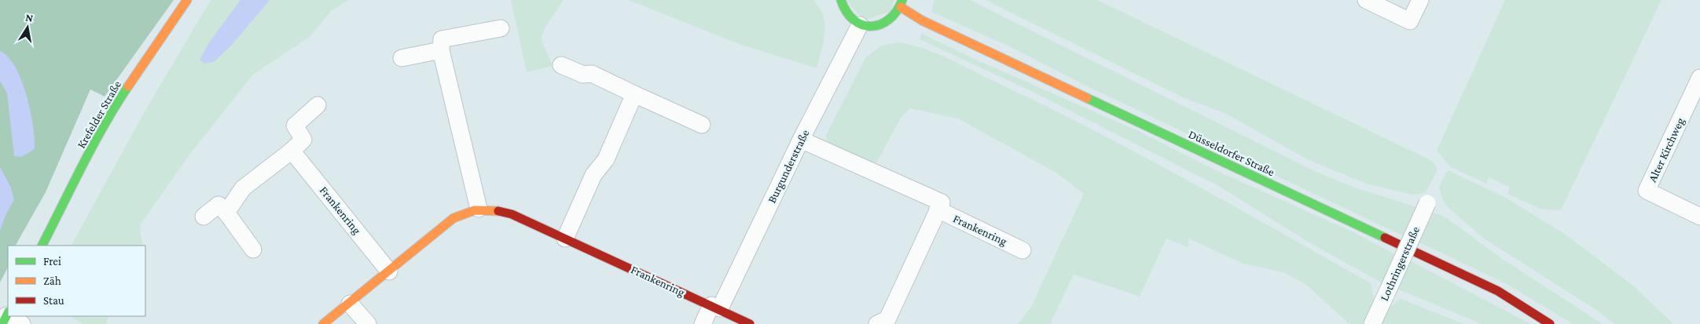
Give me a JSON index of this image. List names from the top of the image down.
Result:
{
  "streets": {
    "main road": ["Krefelder Straße", "Düsseldorfer Straße", "Frankenring"],
    "street": ["Alter Kirchweg", "Burgunderstraße", "Lothringerstraße"]
  },
  "crossings": [
    ["Düsseldorfer Straße", "Burgunderstraße"],
    ["Burgunderstraße", "Frankenring"]
  ],
  "legend": ["Frei", "Zäh", "Stau"],
  "north": "top"
}
